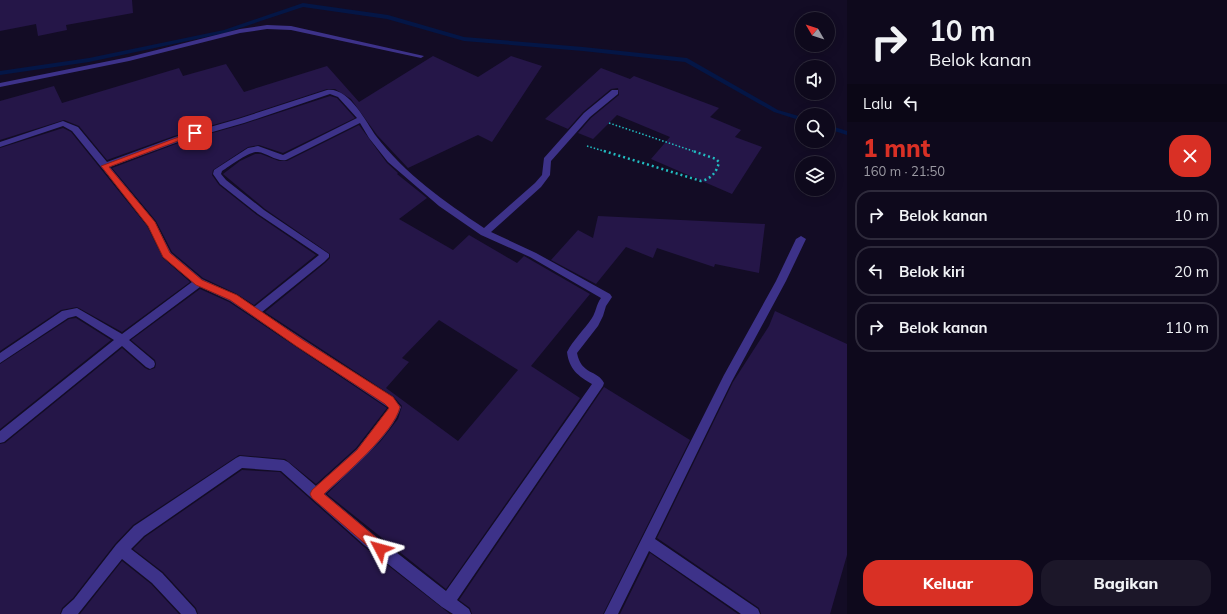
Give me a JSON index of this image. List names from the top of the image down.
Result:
{
  "north": "top left",
  "page": {
    "turn": ["10 m", "Belok kanan"],
    "then": "Lalu",
    "heading": ["1 mnt", "160 m · 21:50"],
    "list": [
      {
        "name": "Belok kanan",
        "value": "10 m"
      },
      {
        "name": "Belok kiri",
        "value": "20 m"
      },
      {
        "name": "Belok kanan",
        "value": "110 m"
      }
    ],
    "buttons": ["Keluar", "Bagikan"]
  }
}
